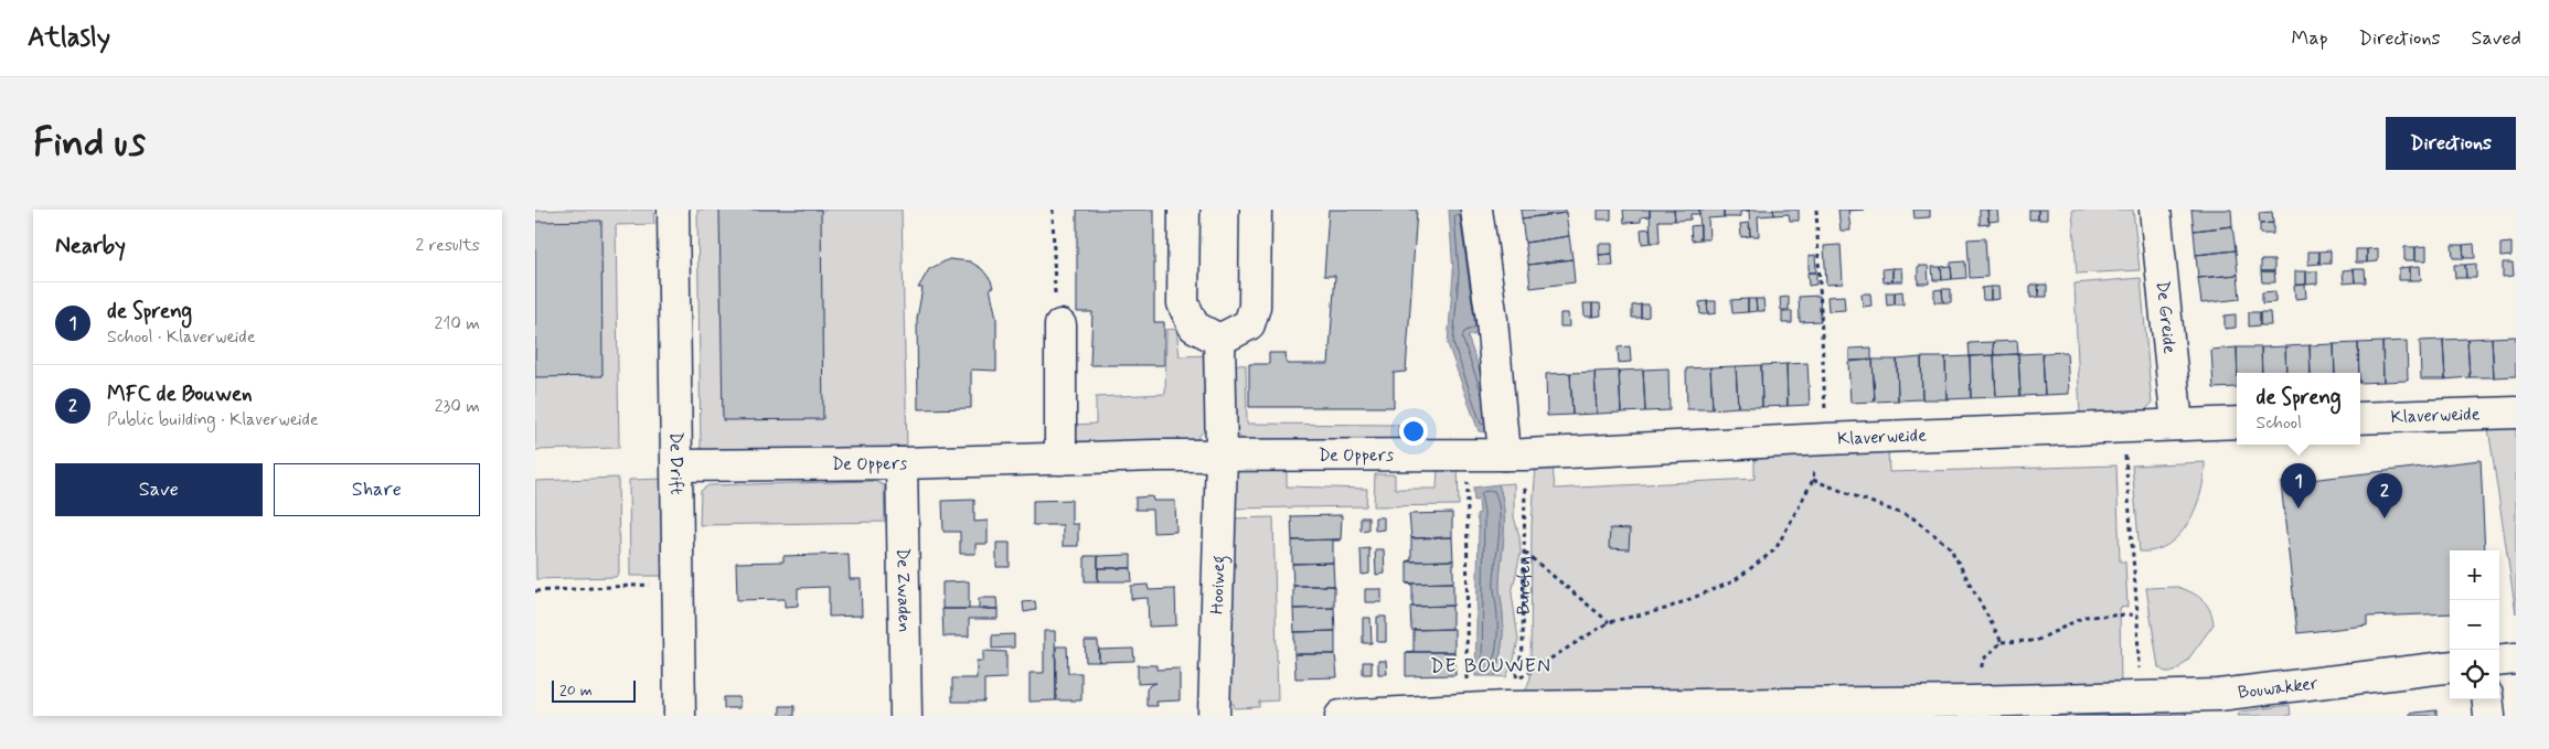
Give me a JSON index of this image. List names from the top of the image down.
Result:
{
  "streets": {
    "street": [
      "De Greide",
      "Klaverweide",
      "De Oppers",
      "De Drift",
      "Hooiweg",
      "De Zwaden",
      "Bouwakker"
    ],
    "path": ["Burefen"]
  },
  "crossings": [
    ["De Greide", "Klaverweide"],
    ["Klaverweide", "De Oppers"],
    ["Klaverweide", "Burefen"],
    ["De Oppers", "De Drift"],
    ["De Oppers", "Hooiweg"],
    ["De Oppers", "Burefen"],
    ["De Oppers", "De Zwaden"],
    ["Burefen", "Bouwakker"]
  ],
  "districts": ["DE BOUWEN"],
  "scale_bar": "20 m",
  "page": {
    "header": "Atlasly",
    "nav": ["Map", "Directions", "Saved"],
    "buttons": [
      "Directions",
      ["Save", "Share"]
    ],
    "title": "Find us",
    "heading": ["Nearby", "2 results"],
    "list": [
      {
        "mark": "1",
        "name": "de Spreng",
        "note": "School · Klaverweide",
        "value": "210 m"
      },
      {
        "mark": "2",
        "name": "MFC de Bouwen",
        "note": "Public building · Klaverweide",
        "value": "230 m"
      }
    ],
    "popup": ["de Spreng", "School"],
    "pins": ["1", "2"],
    "map_buttons": ["+", "−"],
    "scale": "20 m"
  }
}
